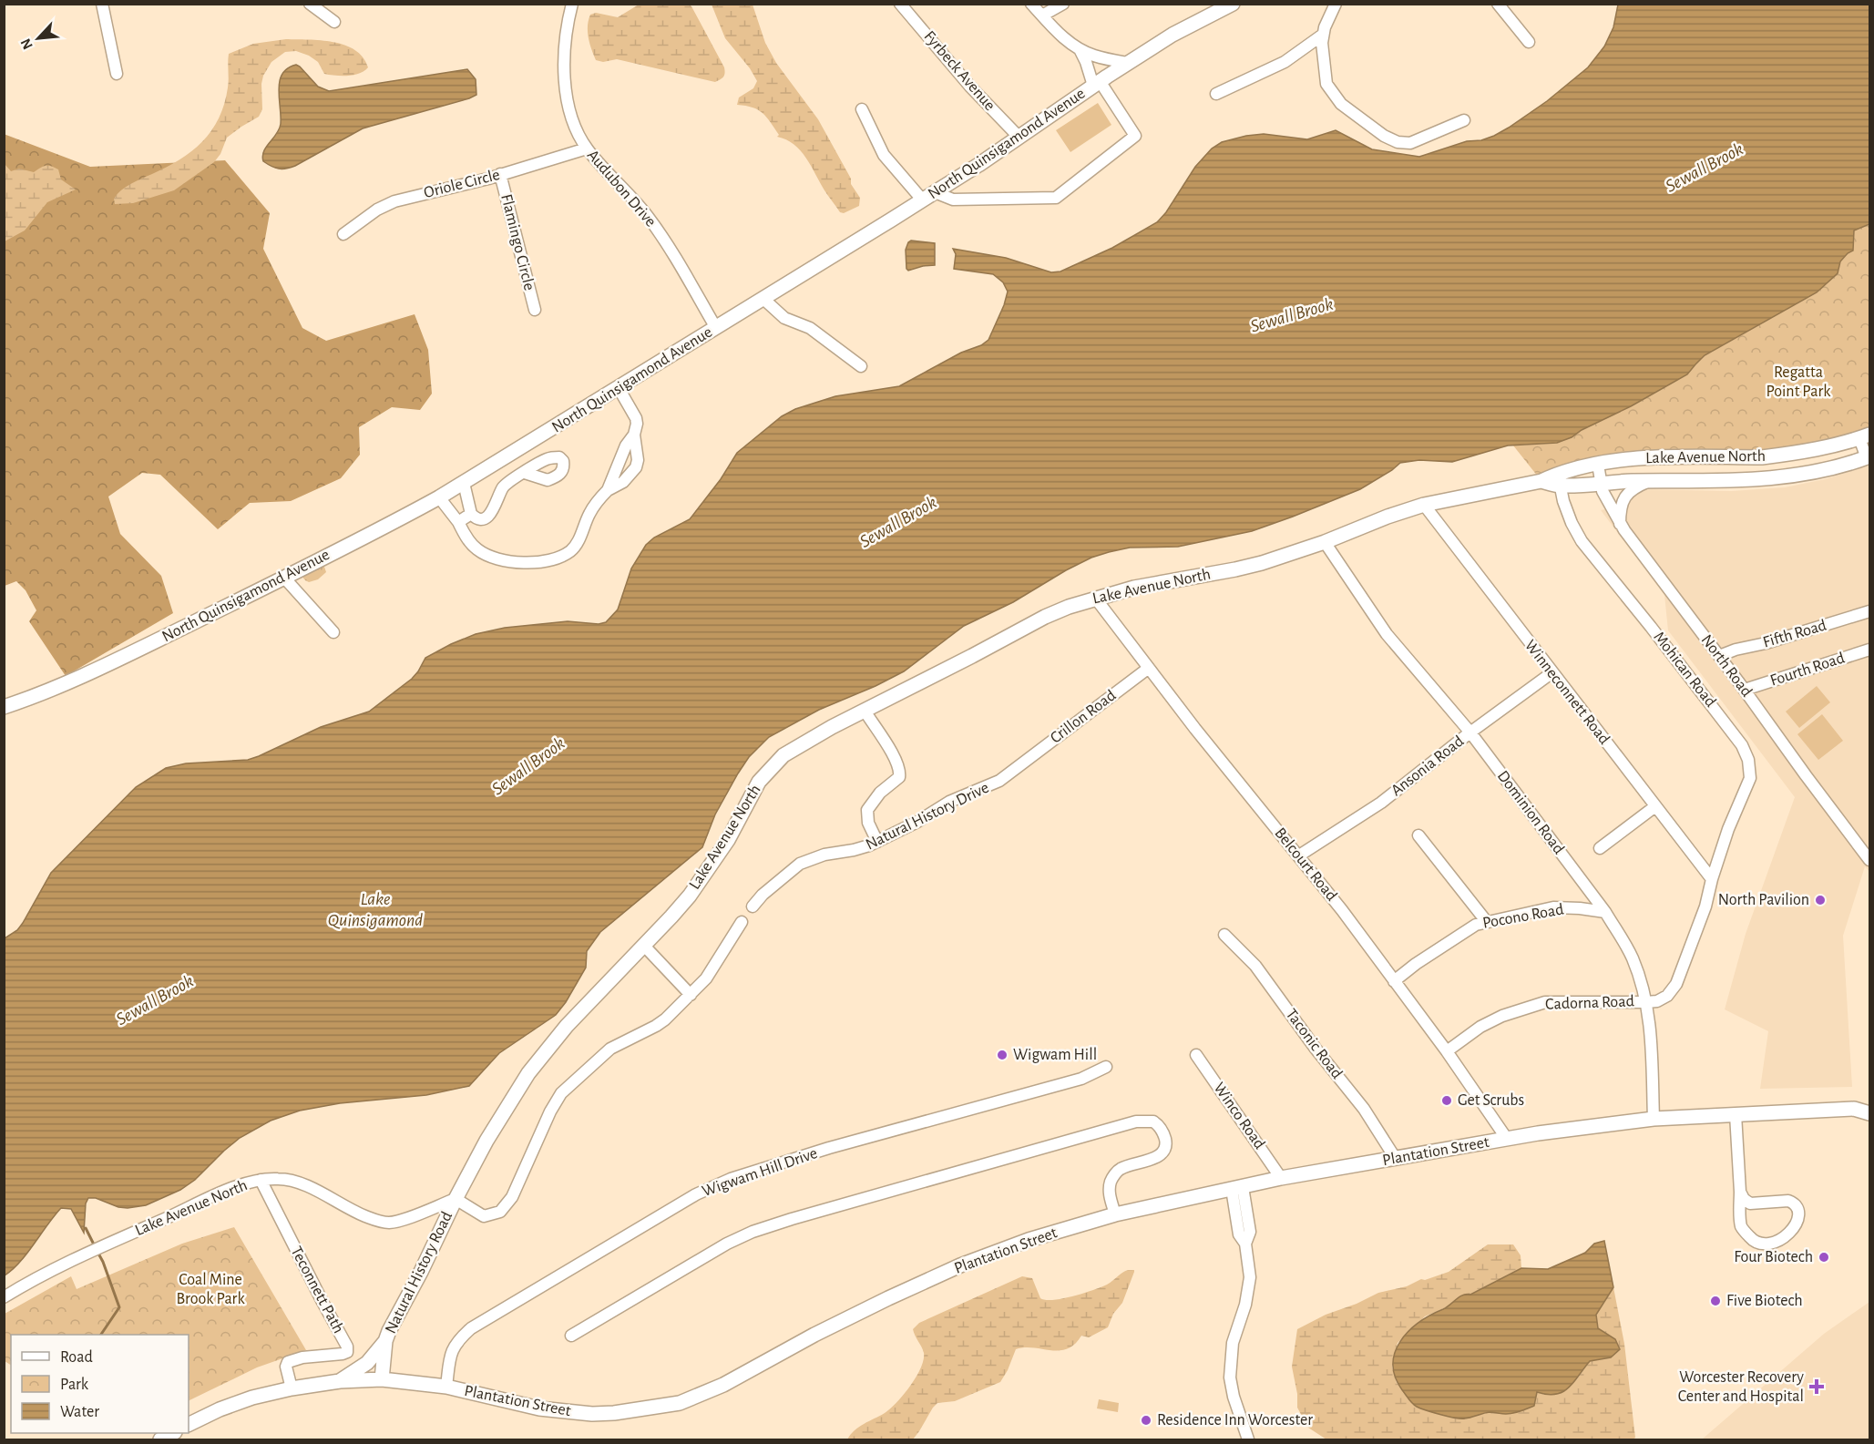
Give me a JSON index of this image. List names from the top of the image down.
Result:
{
  "streets": {
    "main road": [
      "North Quinsigamond Avenue",
      "Lake Avenue North",
      "Plantation Street",
      "Natural History Road"
    ],
    "street": [
      "Fyrbeck Avenue",
      "Oriole Circle",
      "Audubon Drive",
      "Flamingo Circle",
      "Fifth Road",
      "North Road",
      "Mohican Road",
      "Fourth Road",
      "Winneconnett Road",
      "Crillon Road",
      "Ansonia Road",
      "Dominion Road",
      "Natural History Drive",
      "Belcourt Road",
      "Pocono Road",
      "Cadorna Road",
      "Taconic Road",
      "Winco Road",
      "Wigwam Hill Drive",
      "Teconnett Path"
    ]
  },
  "crossings": [
    ["Fyrbeck Avenue", "North Quinsigamond Avenue"],
    ["North Quinsigamond Avenue", "Audubon Drive"],
    ["Oriole Circle", "Audubon Drive"],
    ["Oriole Circle", "Flamingo Circle"],
    ["Lake Avenue North", "North Road"],
    ["Lake Avenue North", "Mohican Road"],
    ["Lake Avenue North", "Winneconnett Road"],
    ["Lake Avenue North", "Dominion Road"],
    ["Lake Avenue North", "Belcourt Road"],
    ["Lake Avenue North", "Natural History Road"],
    ["Lake Avenue North", "Teconnett Path"],
    ["Fifth Road", "North Road"],
    ["North Road", "Fourth Road"],
    ["Mohican Road", "Winneconnett Road"],
    ["Mohican Road", "Dominion Road"],
    ["Mohican Road", "Cadorna Road"],
    ["Winneconnett Road", "Ansonia Road"],
    ["Crillon Road", "Natural History Drive"],
    ["Crillon Road", "Belcourt Road"],
    ["Ansonia Road", "Dominion Road"],
    ["Ansonia Road", "Belcourt Road"],
    ["Dominion Road", "Pocono Road"],
    ["Dominion Road", "Cadorna Road"],
    ["Dominion Road", "Plantation Street"],
    ["Belcourt Road", "Pocono Road"],
    ["Belcourt Road", "Cadorna Road"],
    ["Belcourt Road", "Plantation Street"],
    ["Taconic Road", "Plantation Street"],
    ["Winco Road", "Plantation Street"],
    ["Plantation Street", "Wigwam Hill Drive"],
    ["Plantation Street", "Natural History Road"],
    ["Plantation Street", "Teconnett Path"]
  ],
  "water": ["Sewall Brook", "Lake Quinsigamond"],
  "parks": ["Regatta Point Park", "Coal Mine Brook Park"],
  "places": {
    "other": [
      "North Pavilion",
      "Wigwam Hill",
      "Get Scrubs",
      "Four Biotech",
      "Five Biotech",
      "Residence Inn Worcester"
    ],
    "health": ["Worcester Recovery Center and Hospital"]
  },
  "legend": ["Road", "Park", "Water"],
  "north": "bottom left"
}
